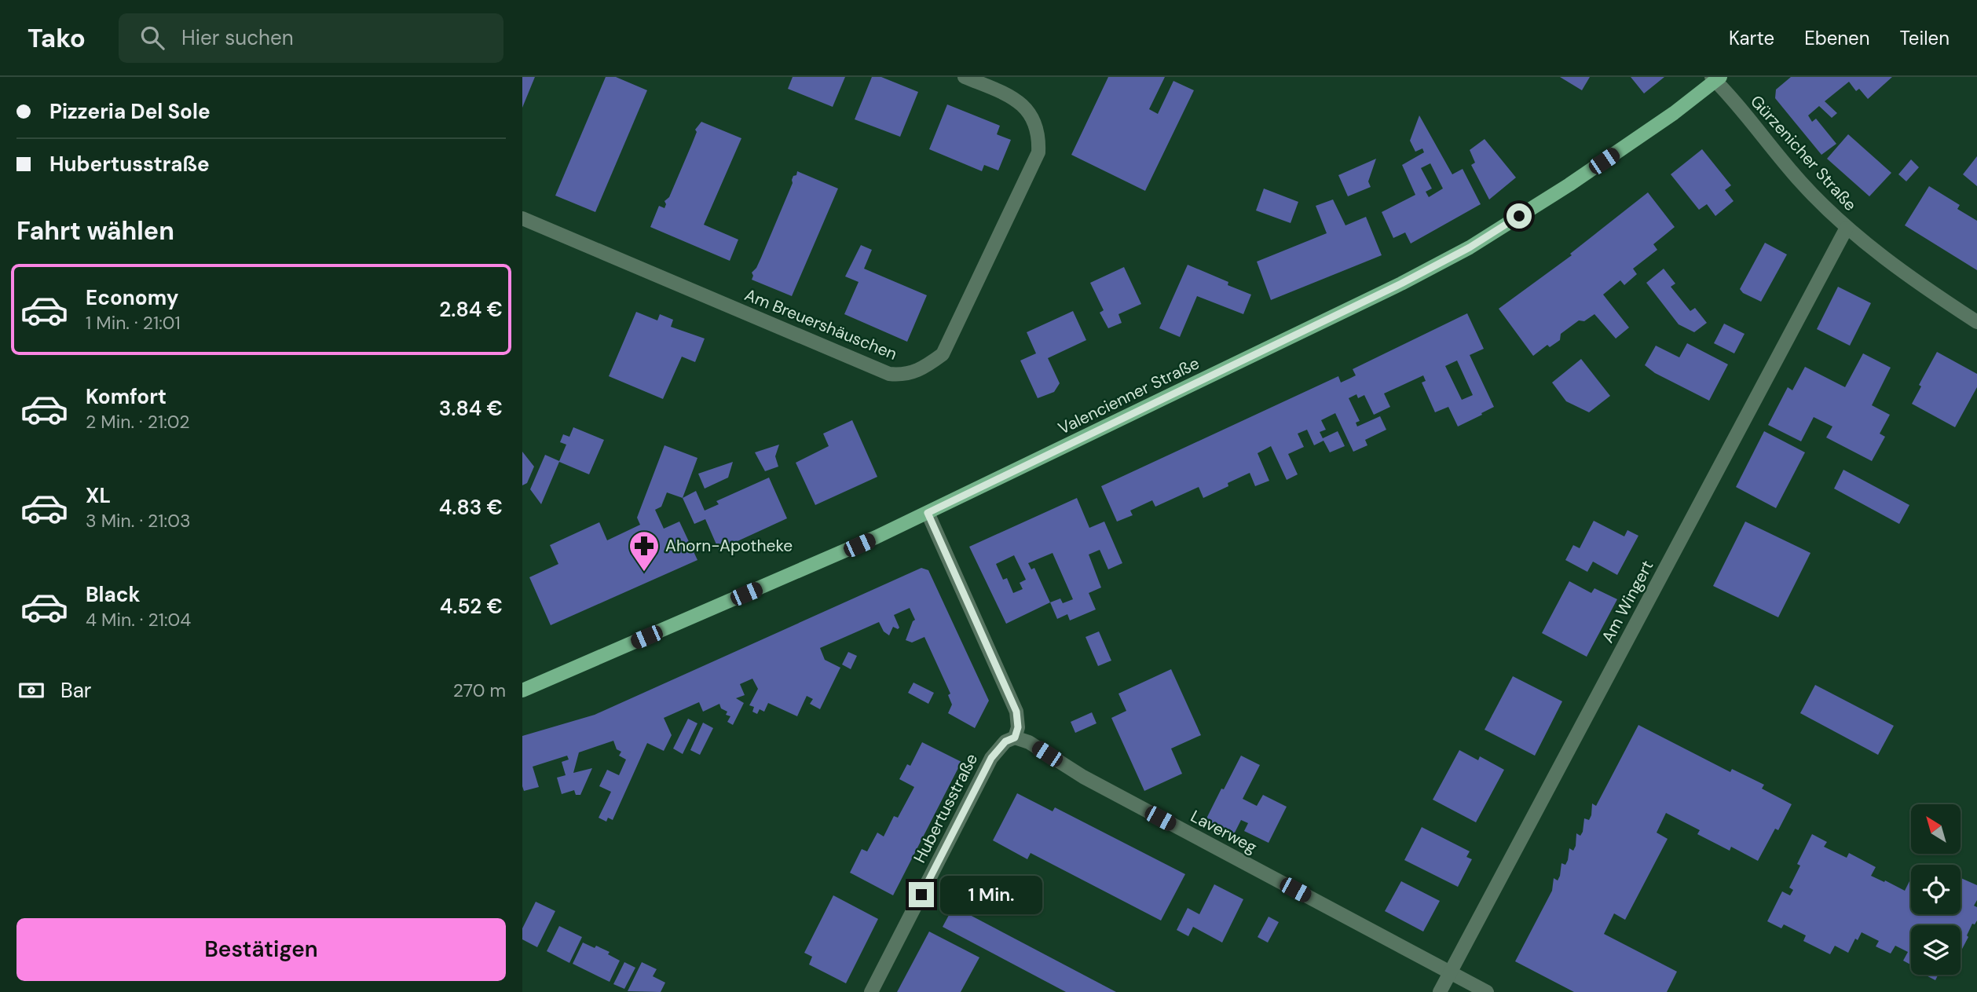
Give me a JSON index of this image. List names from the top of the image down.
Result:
{
  "streets": {
    "main road": ["Valencienner Straße"],
    "street": [
      "Gürzenicher Straße",
      "Am Breuershäuschen",
      "Am Wingert",
      "Hubertusstraße",
      "Laverweg"
    ]
  },
  "crossings": [
    ["Gürzenicher Straße", "Valencienner Straße"],
    ["Gürzenicher Straße", "Am Wingert"],
    ["Am Wingert", "Laverweg"],
    ["Hubertusstraße", "Laverweg"]
  ],
  "places": {
    "pharmacy": ["Ahorn-Apotheke"]
  },
  "north": "top left",
  "page": {
    "header": "Tako",
    "search": "Hier suchen",
    "nav": ["Karte", "Ebenen", "Teilen"],
    "banner": ["Pizzeria Del Sole", "Hubertusstraße"],
    "heading": "Fahrt wählen",
    "list": [
      {
        "name": "Economy",
        "note": "1 Min. · 21:01",
        "value": "2.84 €"
      },
      {
        "name": "Komfort",
        "note": "2 Min. · 21:02",
        "value": "3.84 €"
      },
      {
        "name": "XL",
        "note": "3 Min. · 21:03",
        "value": "4.83 €"
      },
      {
        "name": "Black",
        "note": "4 Min. · 21:04",
        "value": "4.52 €"
      }
    ],
    "pay": ["Bar", "270 m"],
    "bubble": "1 Min.",
    "buttons": "Bestätigen"
  }
}
